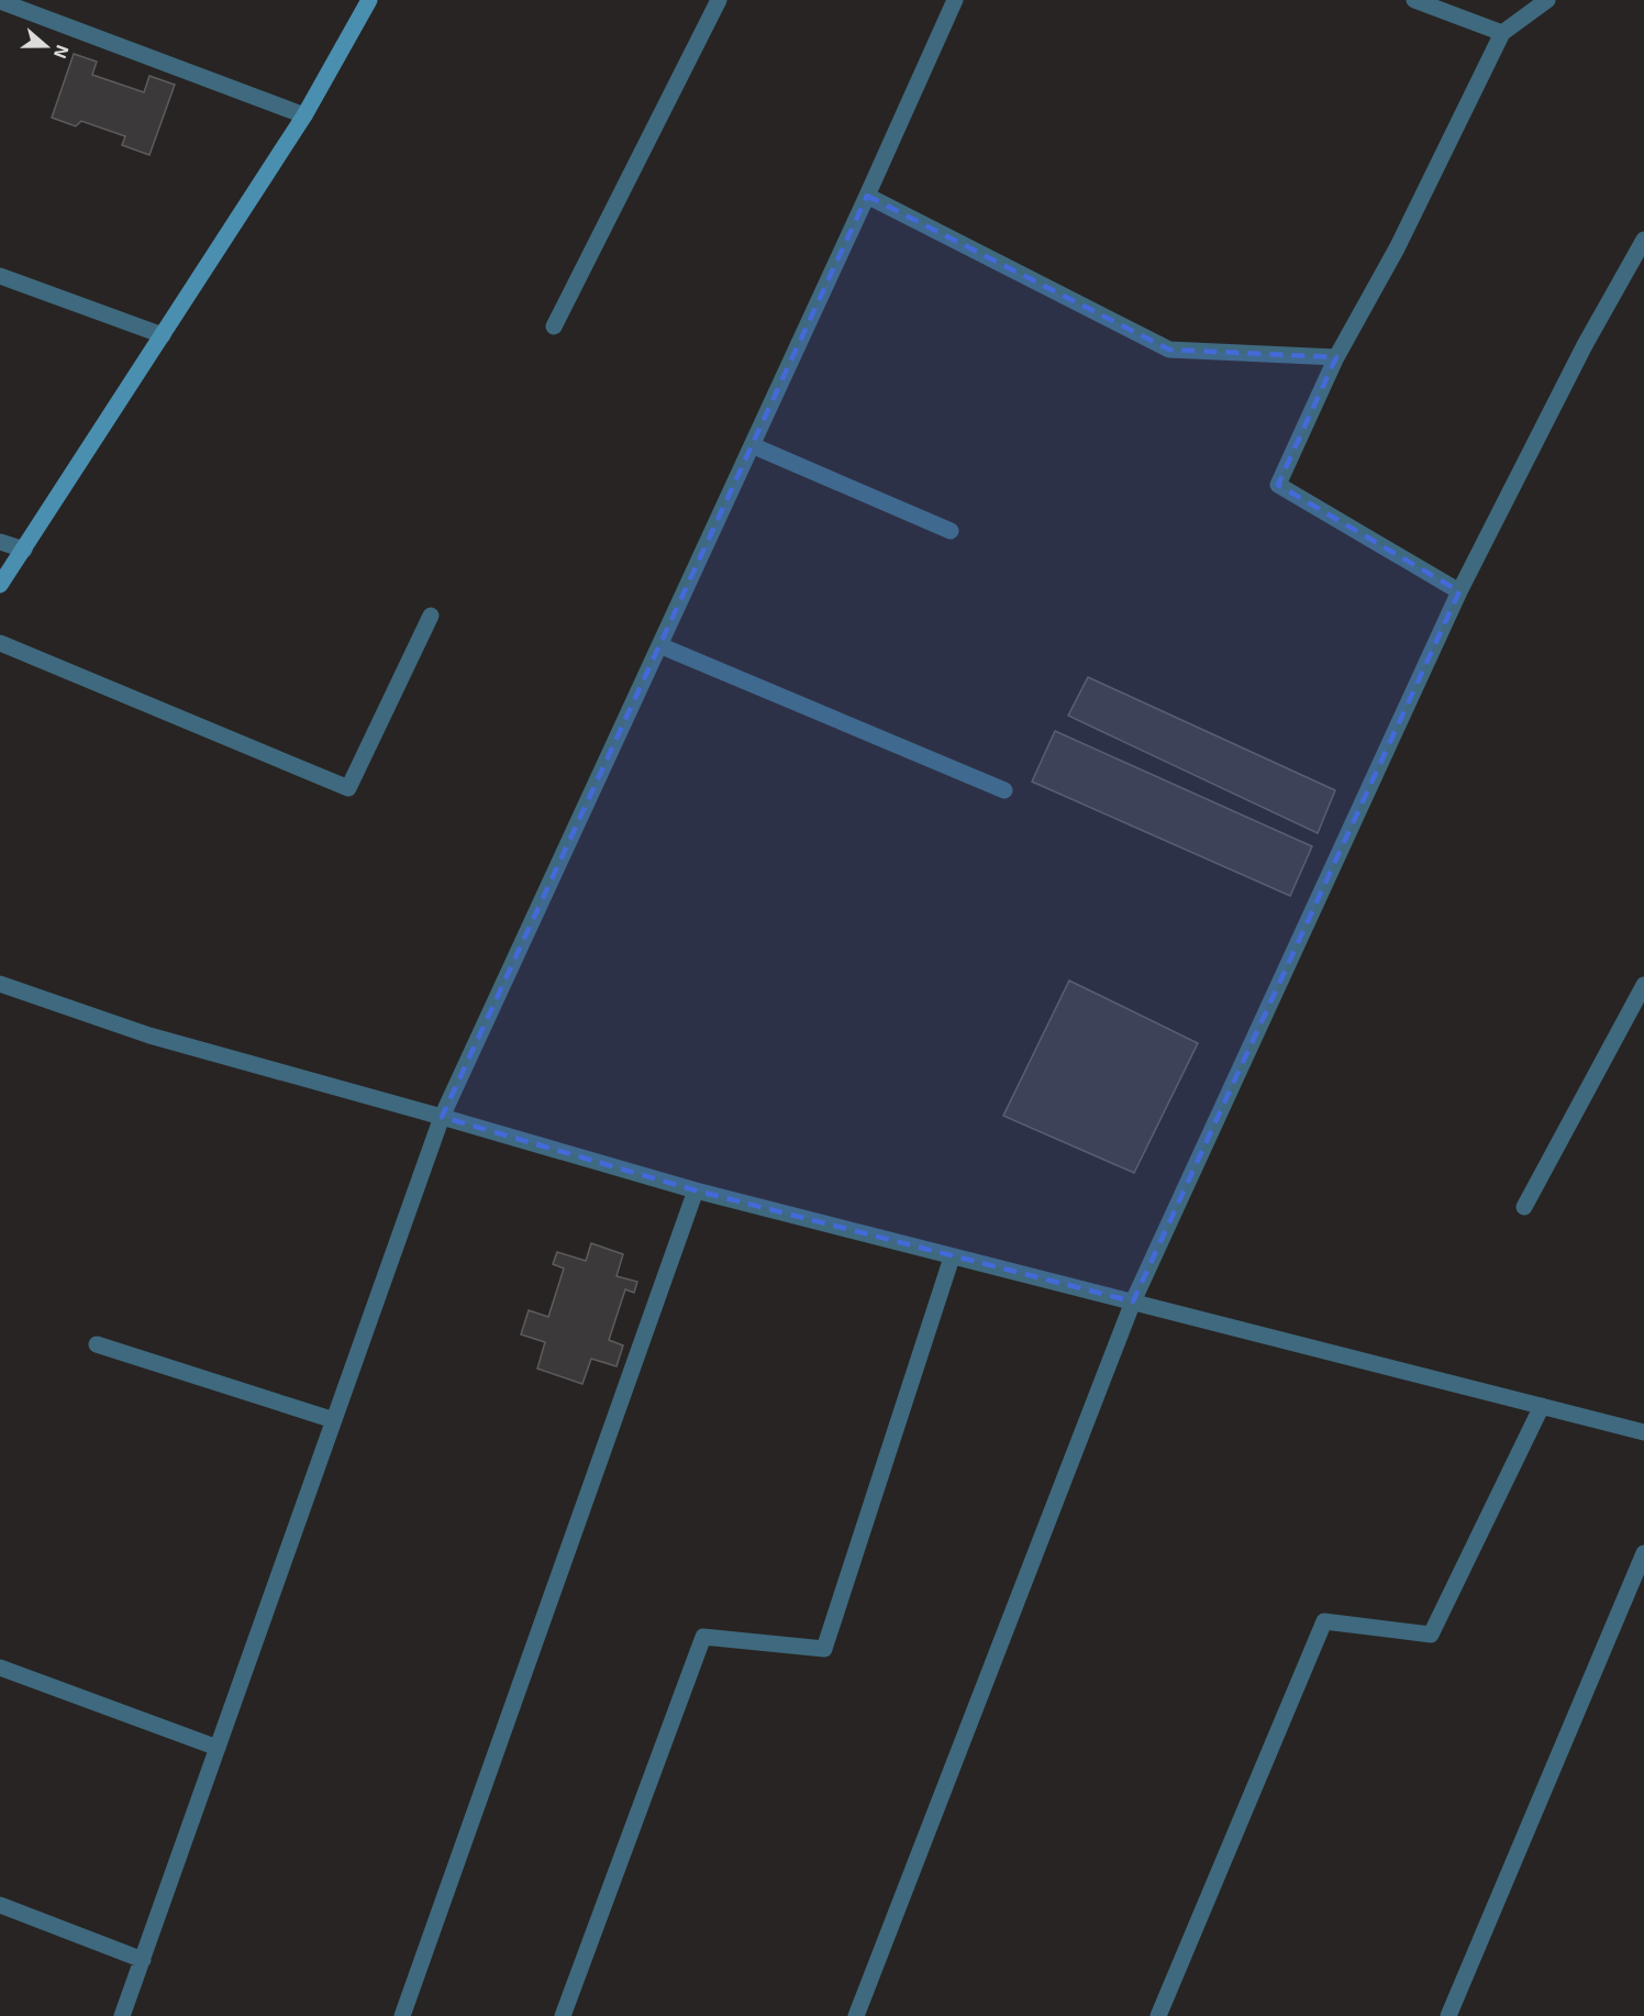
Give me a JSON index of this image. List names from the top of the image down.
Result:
{
  "north": "right"
}
